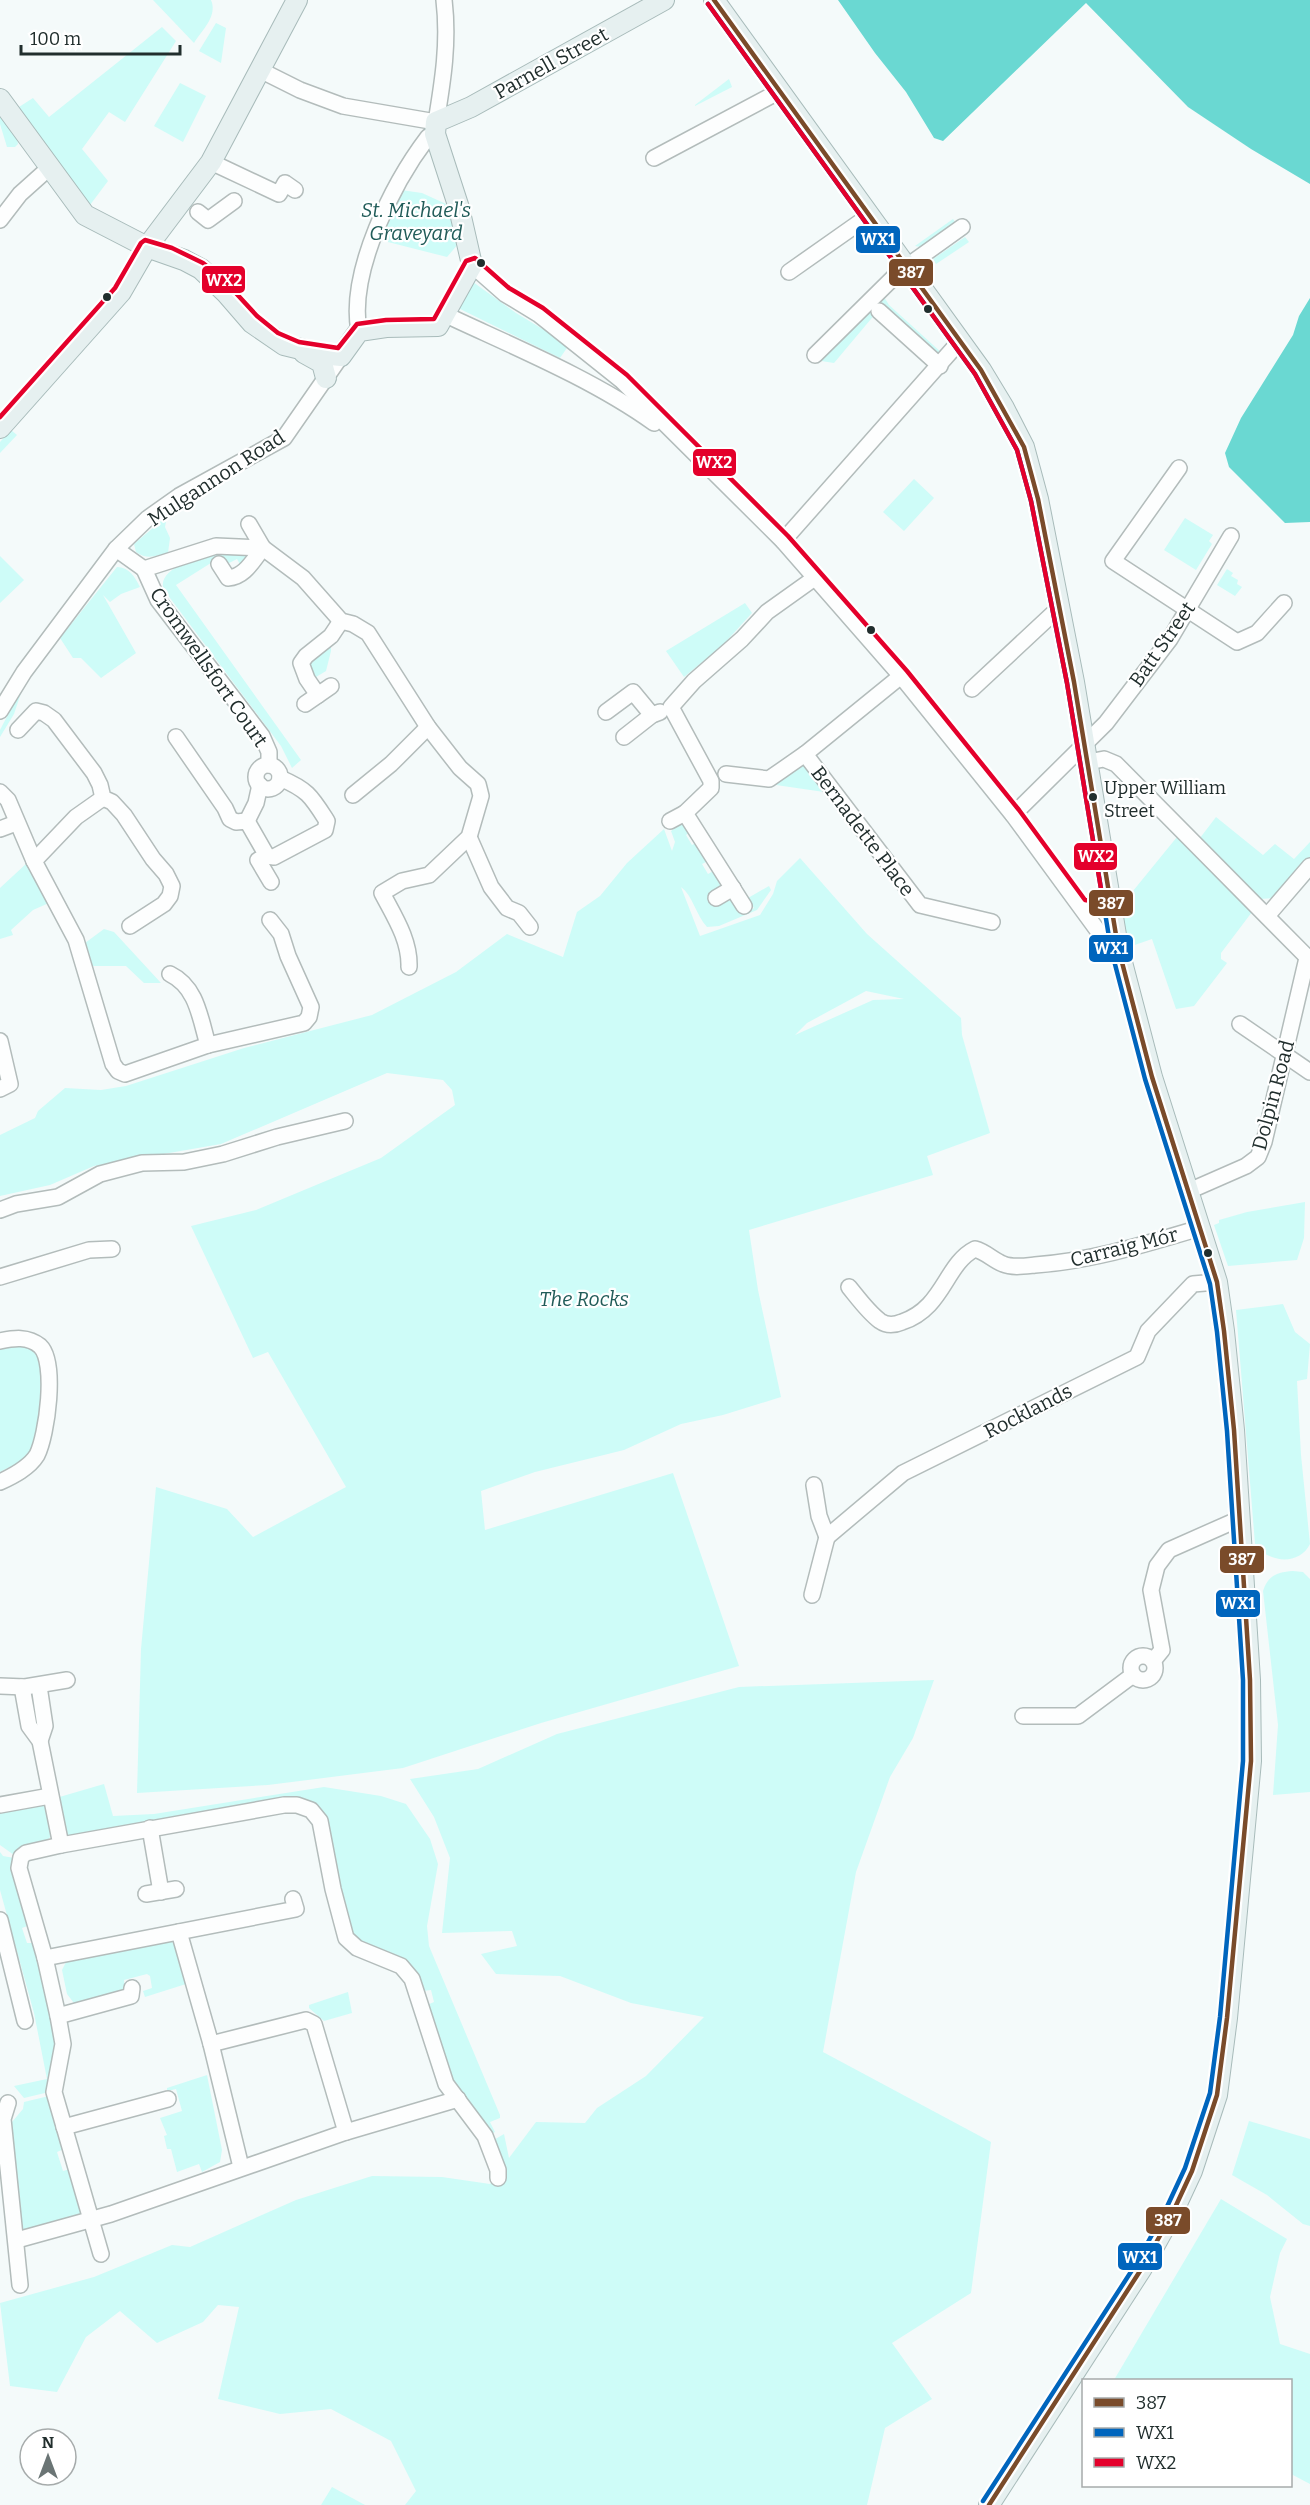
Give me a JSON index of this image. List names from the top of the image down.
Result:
{
  "streets": {
    "main road": ["Parnell Street"],
    "street": [
      "Mulgannon Road",
      "Batt Street",
      "Cromwellsfort Court",
      "Bernadette Place",
      "Dolpin Road",
      "Carraig Mór",
      "Rocklands"
    ]
  },
  "parks": ["St. Michael's Graveyard", "The Rocks"],
  "places": ["Upper William Street"],
  "lines": ["transit line 387", "transit line WX1", "transit line WX2"],
  "legend": ["387", "WX1", "WX2"],
  "scale_bar": "100 m",
  "north": "top"
}
